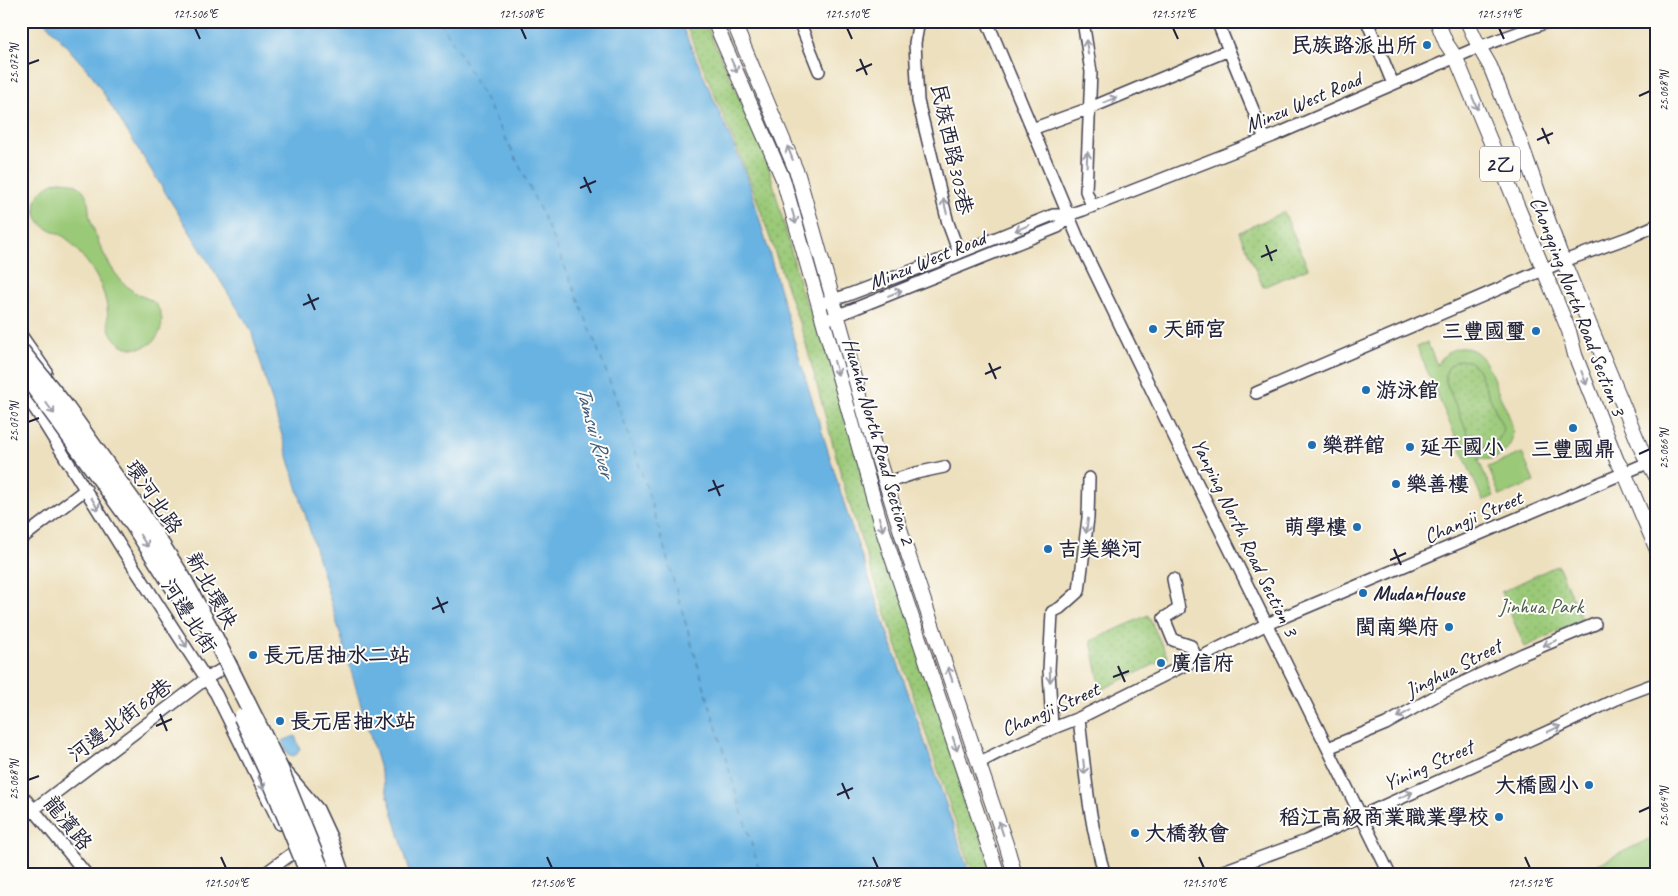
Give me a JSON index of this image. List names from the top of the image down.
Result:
{
  "streets": {
    "highway": ["新北環快"],
    "main road": ["2乙", "Chongqing North Road Section 3", "Huanhe North Road Section 2"],
    "street": [
      "Minzu West Road",
      "民族西路303巷",
      "環河北路",
      "Changji Street",
      "Yanping North Road Section 3",
      "河邊北街",
      "Jinghua Street",
      "河邊北街68巷",
      "Yining Street",
      "龍濱路"
    ]
  },
  "crossings": [
    ["Minzu West Road", "民族西路303巷"],
    ["Minzu West Road", "Chongqing North Road Section 3"],
    ["Minzu West Road", "Huanhe North Road Section 2"],
    ["Minzu West Road", "Yanping North Road Section 3"],
    ["Chongqing North Road Section 3", "Changji Street"],
    ["Huanhe North Road Section 2", "Changji Street"],
    ["環河北路", "新北環快"],
    ["環河北路", "河邊北街68巷"],
    ["Changji Street", "Yanping North Road Section 3"],
    ["Yanping North Road Section 3", "Jinghua Street"],
    ["Yanping North Road Section 3", "Yining Street"],
    ["河邊北街", "河邊北街68巷"],
    ["河邊北街68巷", "龍濱路"]
  ],
  "one_way": [
    "民族西路303巷",
    "河邊北街",
    "Jinghua Street",
    "Yining Street"
  ],
  "water": ["Tamsui River"],
  "parks": ["Jinhua Park"],
  "places": [
    "民族路派出所",
    "天師宮",
    "三豐國璽",
    "游泳館",
    "三豐國鼎",
    "樂群館",
    "延平國小",
    "樂善樓",
    "萌學樓",
    "吉美樂河",
    "MudanHouse",
    "閩南樂府",
    "長元居抽水二站",
    "廣信府",
    "長元居抽水站",
    "大橋國小",
    "稻江高級商業職業學校",
    "大橋教會"
  ],
  "coordinates": [
    "121.506°E",
    "121.508°E",
    "121.510°E",
    "121.512°E",
    "121.514°E",
    "25.072°N",
    "25.068°N",
    "25.070°N",
    "25.066°N",
    "25.064°N",
    "121.504°E"
  ]
}
